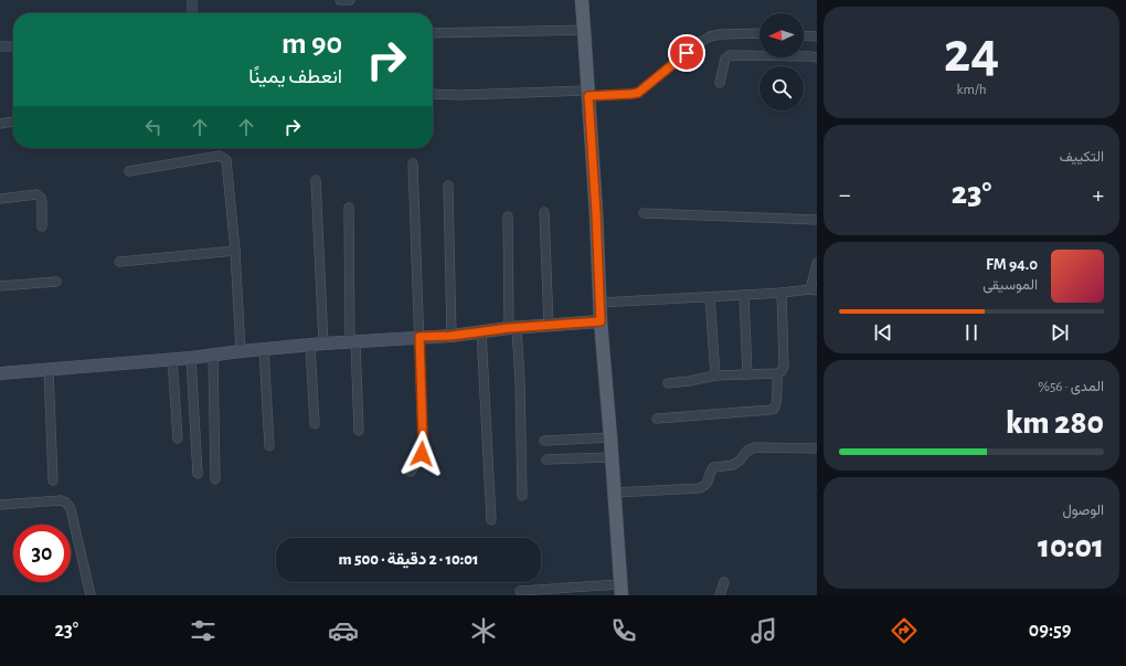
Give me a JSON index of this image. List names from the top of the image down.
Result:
{
  "north": "left",
  "page": {
    "tile": [
      ["24", "km/h"],
      "التكييف",
      ["المدى · 56%", "280 km"],
      ["الوصول", "10:01"]
    ],
    "turn": ["90 m", "انعطف يمينًا"],
    "heat": ["−", "23°", "+"],
    "song": ["94.0 FM", "الموسيقى"],
    "limit": "30",
    "trip": "10:01 · 2 دقيقة · 500 m",
    "tabs": ["09:59", "23°"]
  }
}
